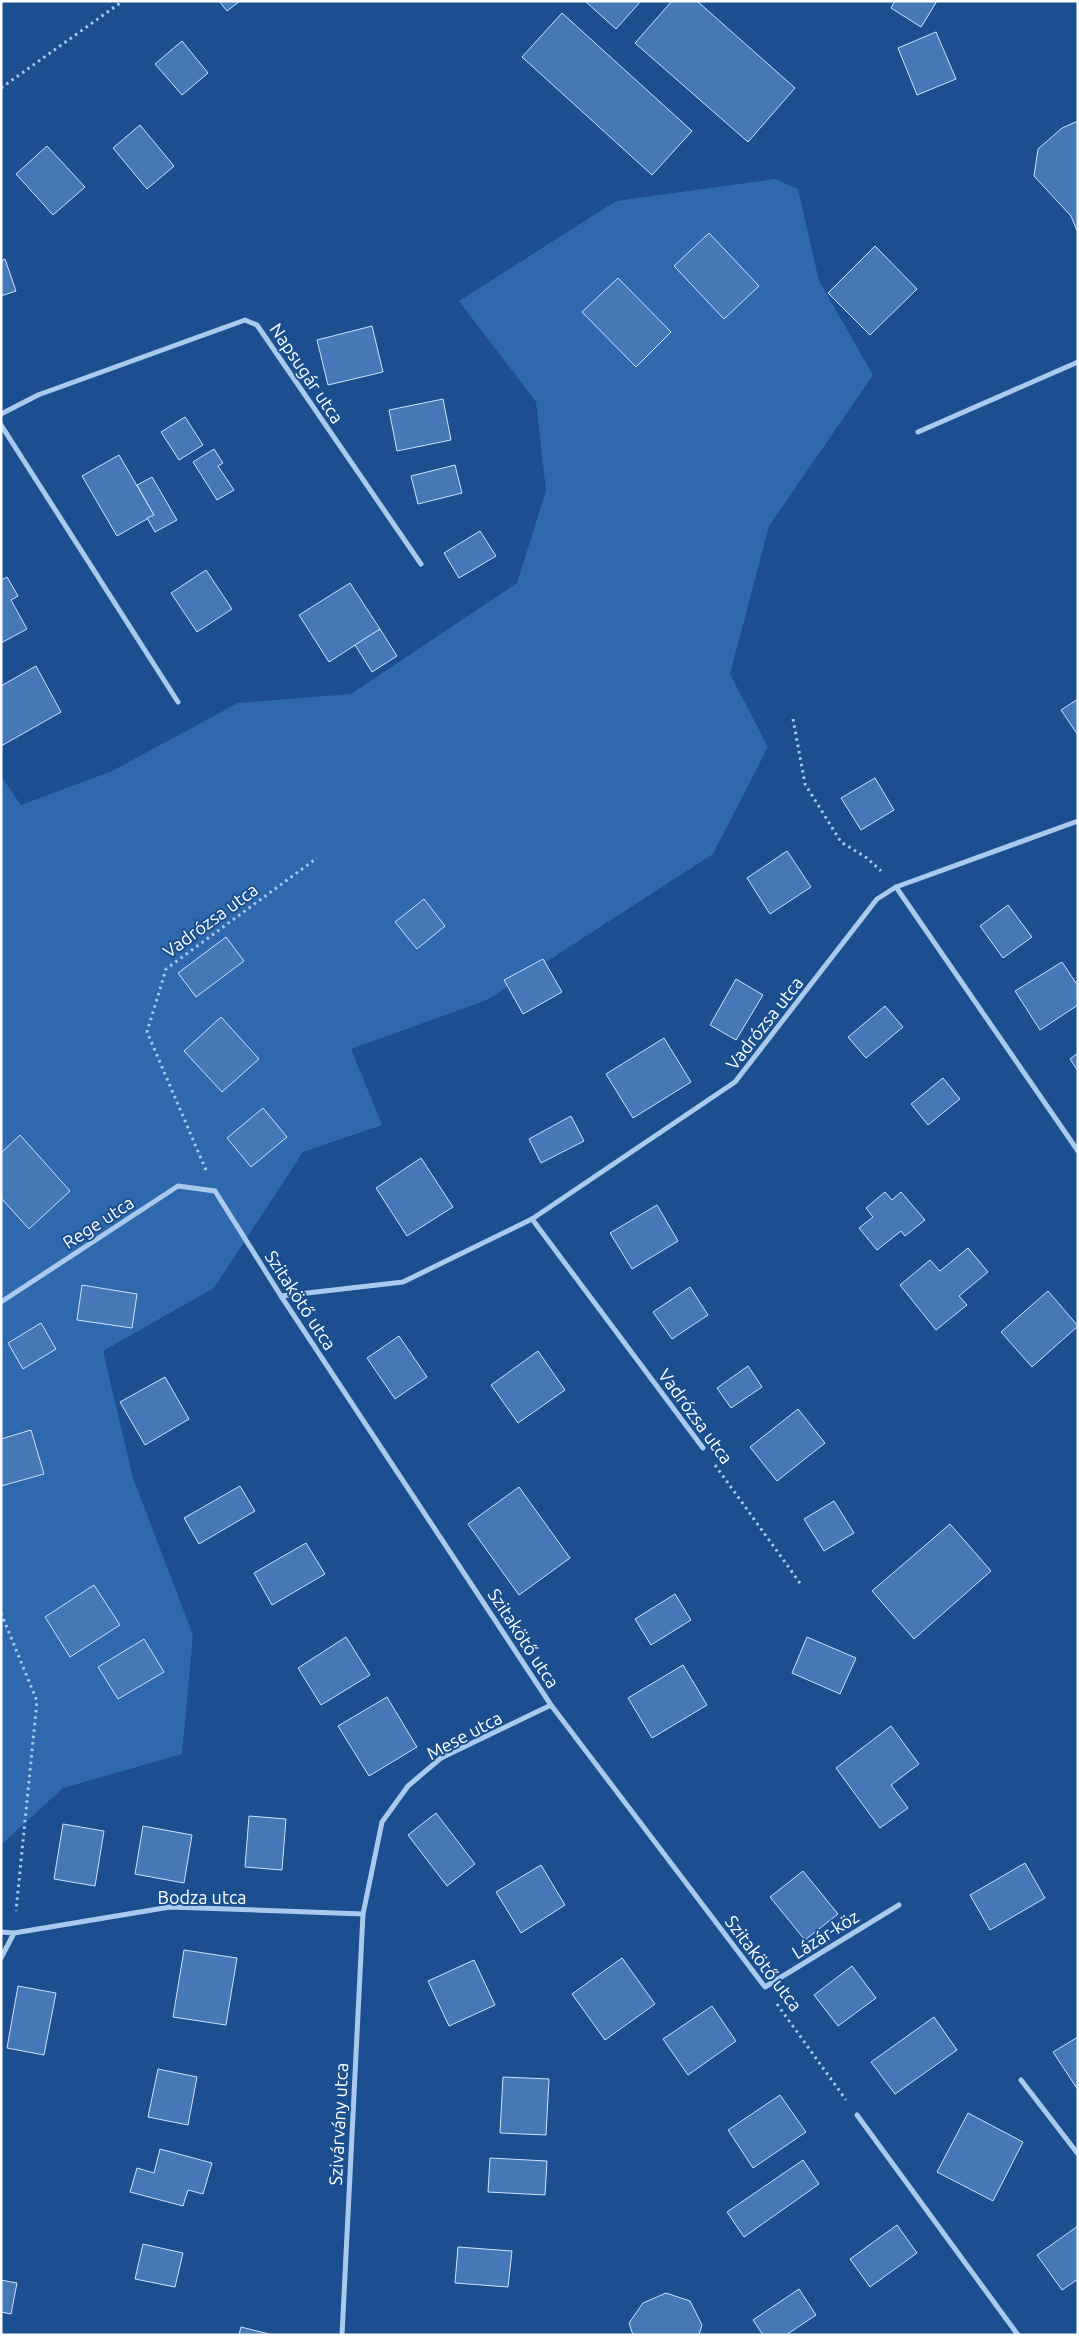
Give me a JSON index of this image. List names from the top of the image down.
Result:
{
  "streets": {
    "street": [
      "Napsugár utca",
      "Vadrózsa utca",
      "Rege utca",
      "Szitakötő utca",
      "Mese utca",
      "Bodza utca",
      "Lázár-köz",
      "Szivárvány utca"
    ]
  },
  "crossings": [
    ["Vadrózsa utca", "Rege utca"],
    ["Vadrózsa utca", "Szitakötő utca"],
    ["Rege utca", "Szitakötő utca"],
    ["Szitakötő utca", "Mese utca"],
    ["Szitakötő utca", "Lázár-köz"],
    ["Mese utca", "Bodza utca"],
    ["Mese utca", "Szivárvány utca"],
    ["Bodza utca", "Szivárvány utca"]
  ]
}
